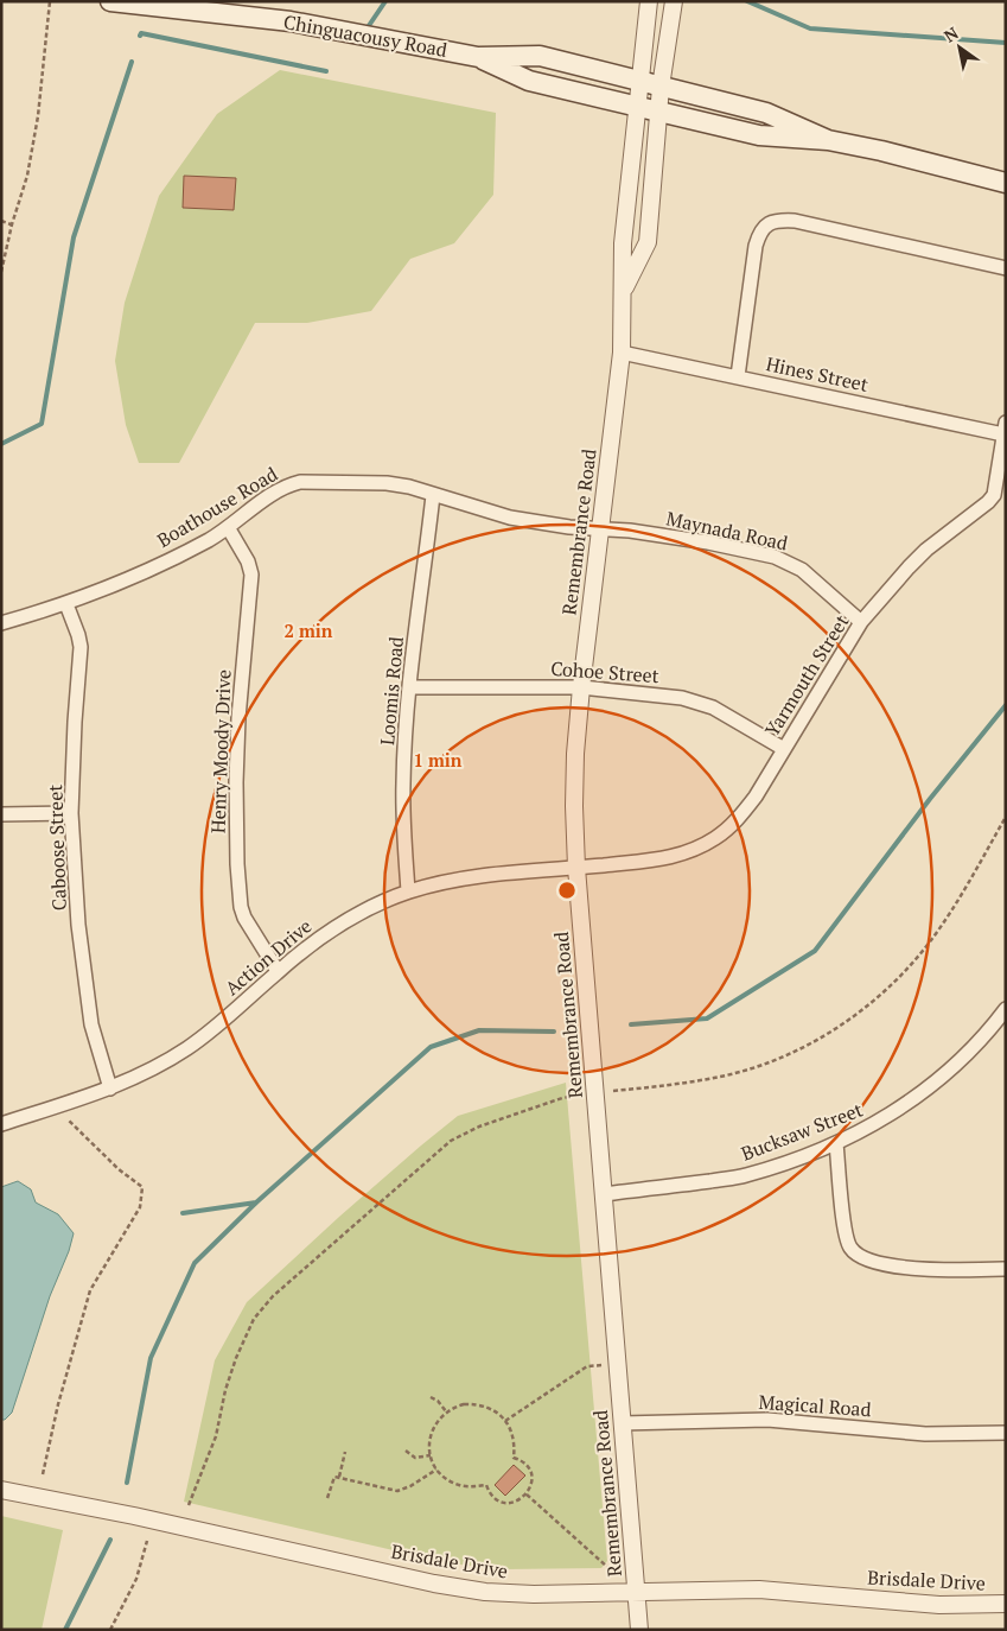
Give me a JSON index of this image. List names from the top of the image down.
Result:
{
  "streets": {
    "main road": ["Chinguacousy Road"],
    "street": [
      "Hines Street",
      "Boathouse Road",
      "Maynada Road",
      "Remembrance Road",
      "Cohoe Street",
      "Yarmouth Street",
      "Loomis Road",
      "Henry Moody Drive",
      "Caboose Street",
      "Action Drive",
      "Bucksaw Street",
      "Magical Road",
      "Brisdale Drive"
    ]
  },
  "crossings": [
    ["Chinguacousy Road", "Remembrance Road"],
    ["Hines Street", "Remembrance Road"],
    ["Hines Street", "Yarmouth Street"],
    ["Boathouse Road", "Maynada Road"],
    ["Boathouse Road", "Remembrance Road"],
    ["Boathouse Road", "Loomis Road"],
    ["Boathouse Road", "Henry Moody Drive"],
    ["Boathouse Road", "Caboose Street"],
    ["Maynada Road", "Remembrance Road"],
    ["Maynada Road", "Yarmouth Street"],
    ["Remembrance Road", "Cohoe Street"],
    ["Remembrance Road", "Yarmouth Street"],
    ["Remembrance Road", "Action Drive"],
    ["Remembrance Road", "Bucksaw Street"],
    ["Remembrance Road", "Magical Road"],
    ["Remembrance Road", "Brisdale Drive"],
    ["Cohoe Street", "Yarmouth Street"],
    ["Cohoe Street", "Loomis Road"],
    ["Yarmouth Street", "Action Drive"],
    ["Loomis Road", "Action Drive"],
    ["Henry Moody Drive", "Action Drive"],
    ["Caboose Street", "Action Drive"]
  ],
  "north": "top left",
  "rings": ["2 min", "1 min"]
}
